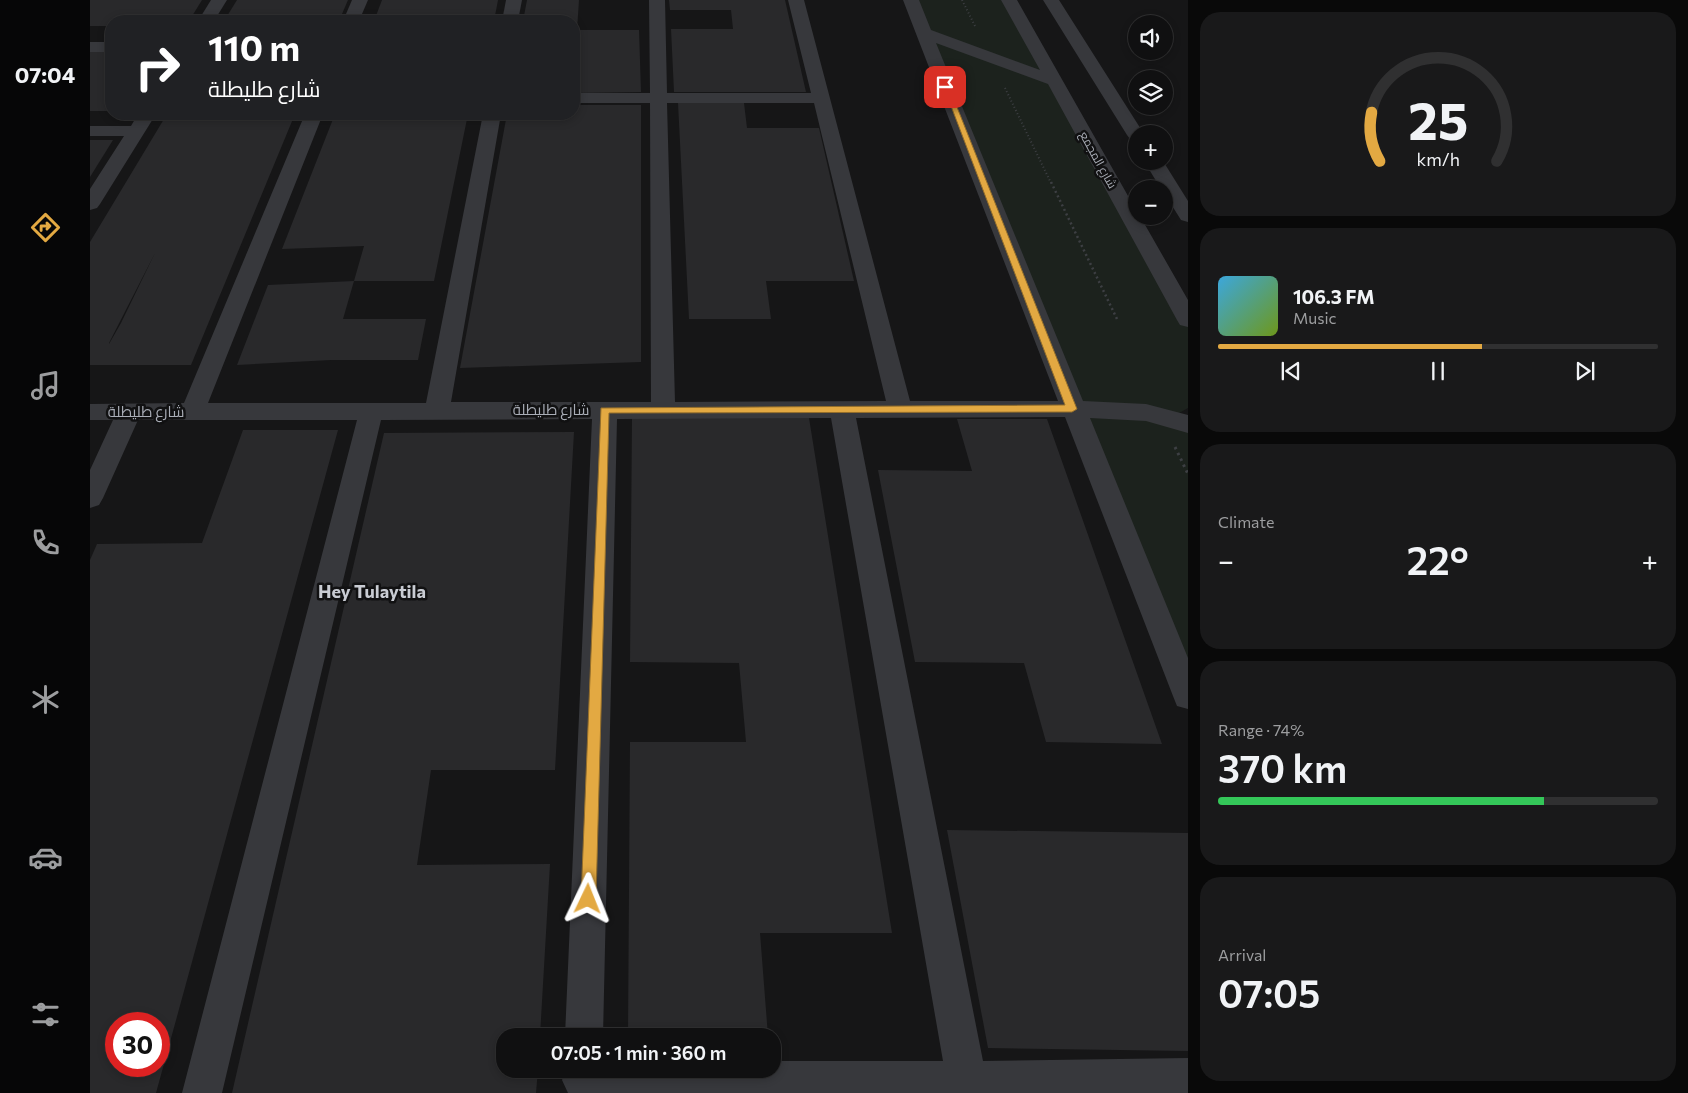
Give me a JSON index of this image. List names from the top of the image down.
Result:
{
  "streets": {
    "street": ["شارع المجمع", "شارع طليطلة"]
  },
  "districts": ["Hey Tulaytila"],
  "page": {
    "tabs": "07:04",
    "map_buttons": ["+", "−"],
    "turn": ["110 m", "شارع طليطلة"],
    "song": ["106.3 FM", "Music"],
    "tile": [
      "Climate",
      ["Range · 74%", "370 km"],
      ["Arrival", "07:05"]
    ],
    "heat": ["−", "22°", "+"],
    "limit": "30",
    "trip": "07:05 · 1 min · 360 m",
    "gauge": ["25", "km/h"]
  }
}
